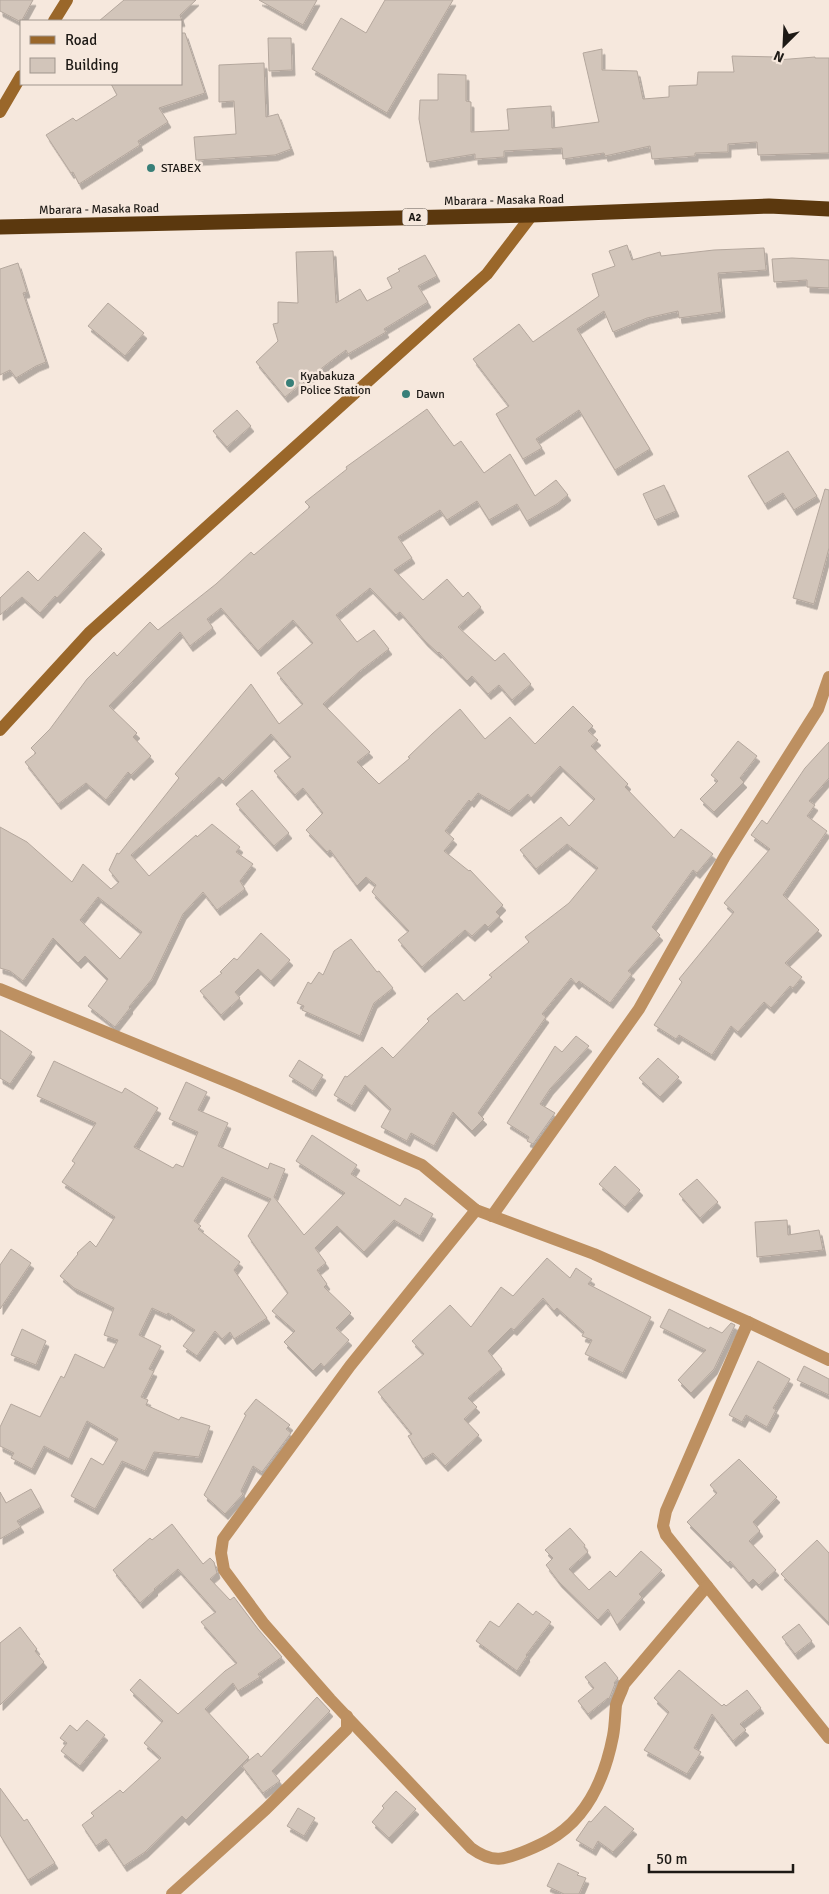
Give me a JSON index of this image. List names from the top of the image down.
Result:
{
  "streets": {
    "highway": ["Mbarara - Masaka Road", "A2"]
  },
  "places": ["STABEX", "Kyabakuza Police Station", "Dawn"],
  "legend": ["Road", "Building"],
  "scale_bar": "50 m",
  "north": "bottom left"
}
